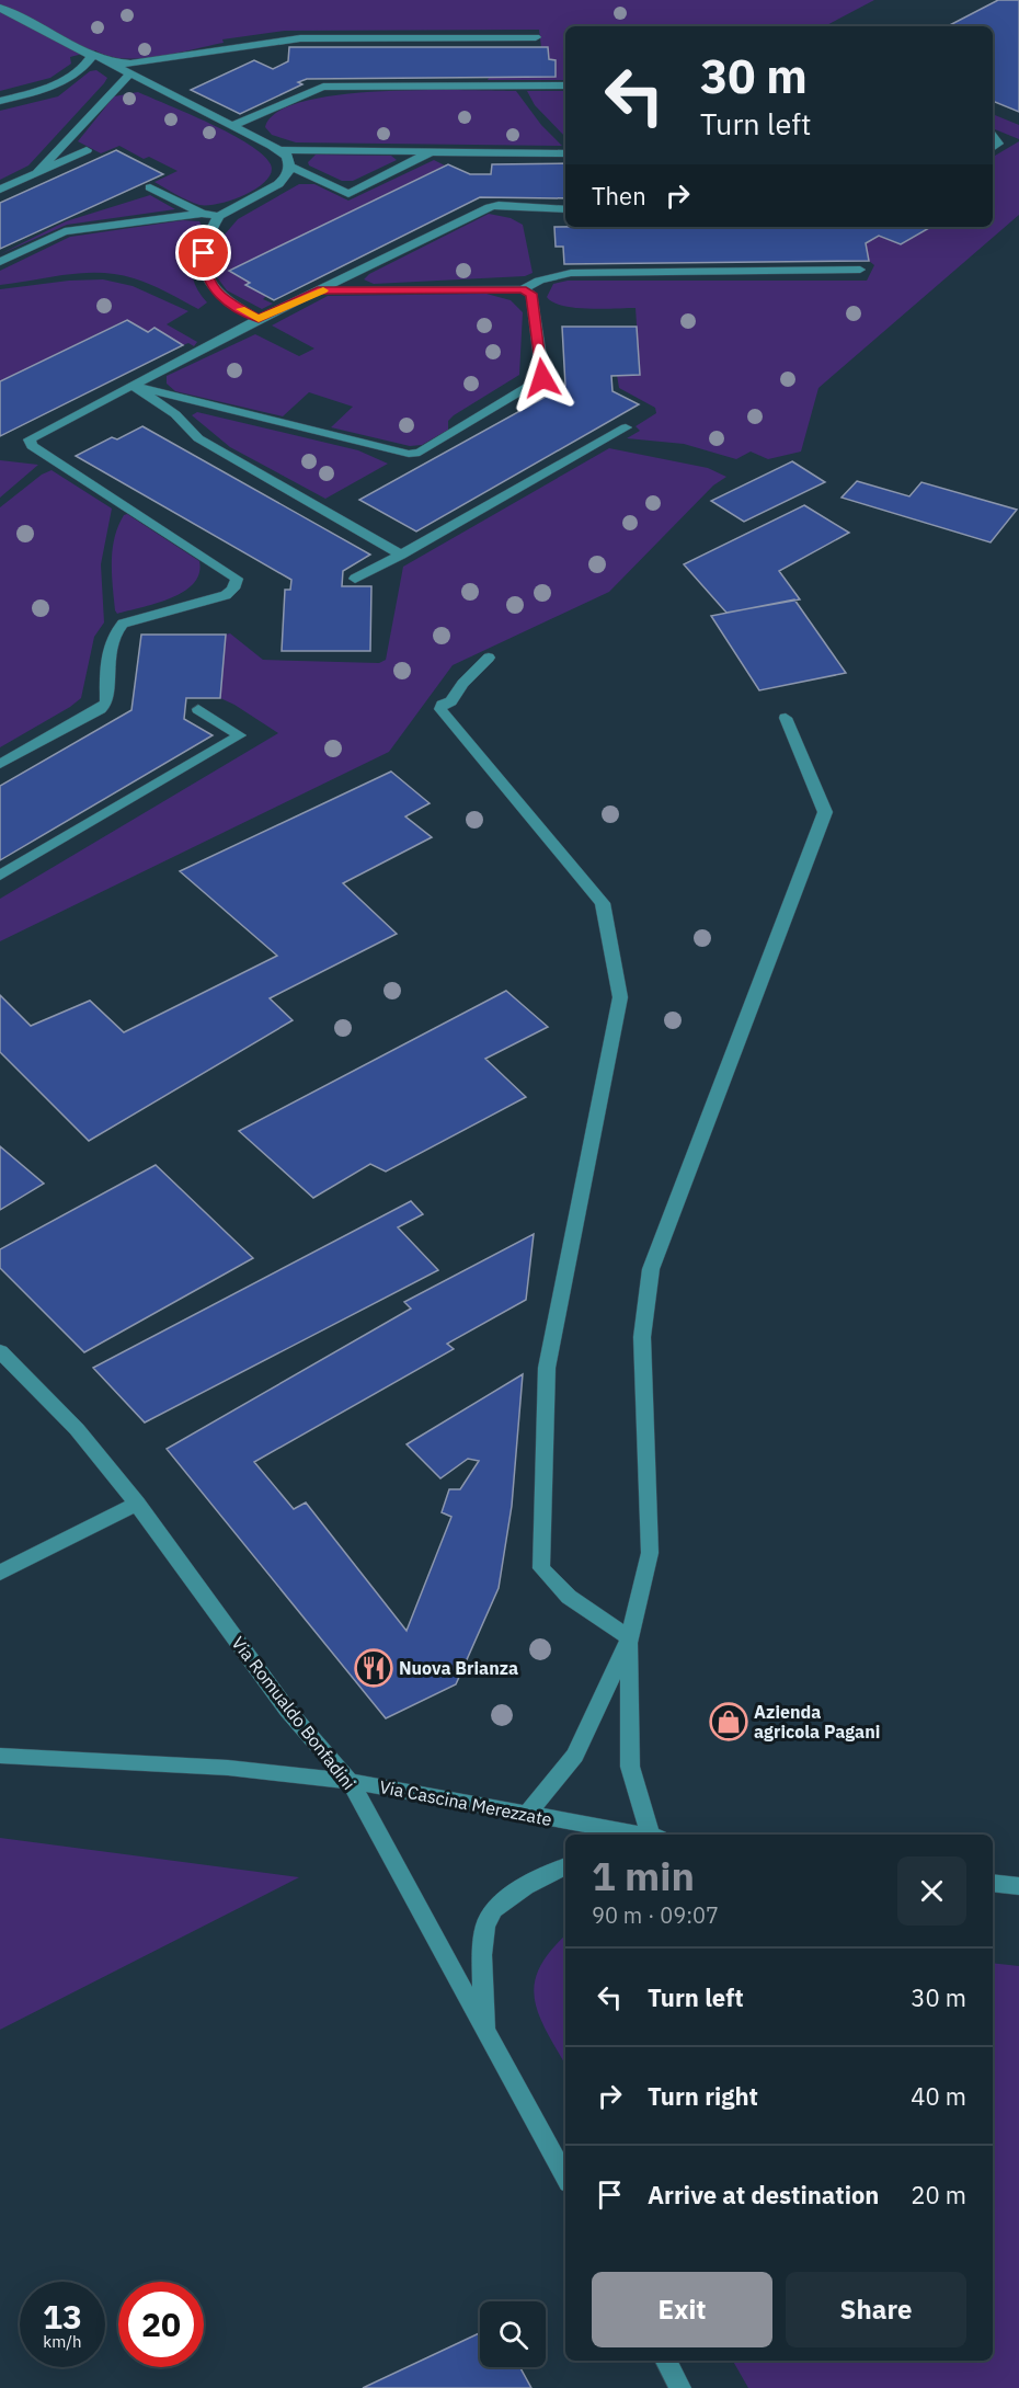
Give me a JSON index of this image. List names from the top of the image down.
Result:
{
  "streets": {
    "street": ["Via Romualdo Bonfadini", "Via Cascina Merezzate"]
  },
  "crossings": [
    ["Via Romualdo Bonfadini", "Via Cascina Merezzate"]
  ],
  "places": {
    "restaurant": ["Nuova Brianza"],
    "shop": ["Azienda agricola Pagani"]
  },
  "page": {
    "turn": ["30 m", "Turn left"],
    "then": "Then",
    "heading": ["1 min", "90 m · 09:07"],
    "list": [
      {
        "name": "Turn left",
        "value": "30 m"
      },
      {
        "name": "Turn right",
        "value": "40 m"
      },
      {
        "name": "Arrive at destination",
        "value": "20 m"
      }
    ],
    "buttons": ["Exit", "Share"],
    "speed": "13 km/h",
    "limit": "20"
  }
}
